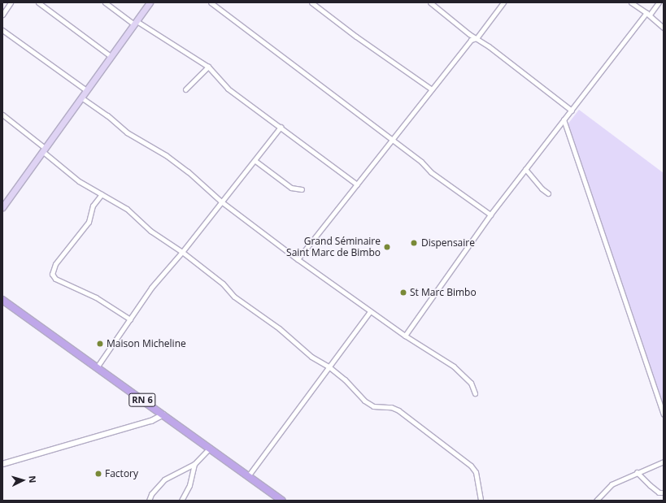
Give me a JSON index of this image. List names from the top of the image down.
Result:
{
  "streets": {
    "main road": ["RN 6"]
  },
  "places": [
    "Dispensaire",
    "Grand Séminaire Saint Marc de Bimbo",
    "St Marc Bimbo",
    "Maison Micheline",
    "Factory"
  ],
  "north": "right"
}
